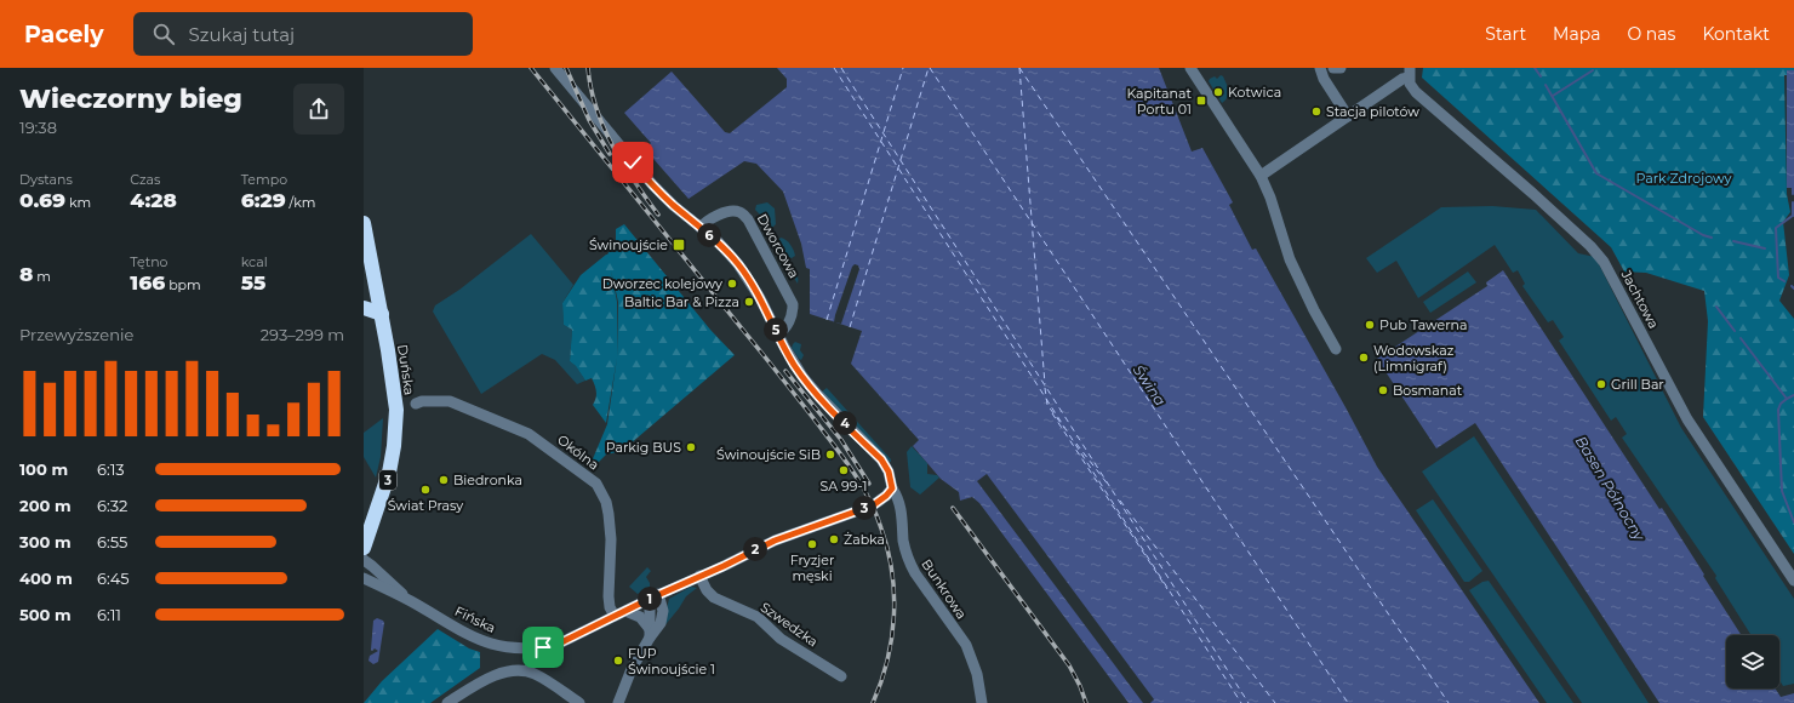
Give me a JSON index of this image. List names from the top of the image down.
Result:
{
  "streets": {
    "highway": ["Duńska", "3"],
    "street": [
      "Dworcowa",
      "Jachtowa",
      "Okólna",
      "Bunkrowa",
      "Fińska",
      "Szwedzka"
    ]
  },
  "crossings": [
    ["Okólna", "Fińska"],
    ["Bunkrowa", "Fińska"],
    ["Fińska", "Szwedzka"]
  ],
  "water": ["Świna", "Basen Północny"],
  "parks": ["Park Zdrojowy"],
  "places": {
    "other": [
      "Kotwica",
      "Stacja pilotów",
      "Dworzec kolejowy",
      "Baltic Bar & Pizza",
      "Pub Tawerna",
      "Wodowskaz (Limnigraf)",
      "Grill Bar",
      "Bosmanat",
      "Parkig BUS",
      "Świnoujście SiB",
      "SA 99-1",
      "Biedronka",
      "Świat Prasy",
      "Żabka",
      "Fryzjer męski",
      "FUP Świnoujście 1"
    ],
    "transit": ["Kapitanat Portu 01", "Świnoujście"]
  },
  "page": {
    "header": "Pacely",
    "search": "Szukaj tutaj",
    "nav": [
      "Start",
      "Mapa",
      "O nas",
      "Kontakt"
    ],
    "heading": ["Wieczorny bieg", "19:38"],
    "stats": [
      ["Dystans", "0.69 km"],
      ["Czas", "4:28"],
      ["Tempo", "6:29 /km"],
      ["8 m"],
      ["Tętno", "166 bpm"],
      ["kcal", "55"]
    ],
    "pins": [
      "6",
      "5",
      "4",
      "3",
      "2",
      "1"
    ],
    "chart": ["Przewyższenie", "293–299 m"],
    "list": [
      {
        "name": "100 m",
        "note": "6:13"
      },
      {
        "name": "200 m",
        "note": "6:32"
      },
      {
        "name": "300 m",
        "note": "6:55"
      },
      {
        "name": "400 m",
        "note": "6:45"
      },
      {
        "name": "500 m",
        "note": "6:11"
      }
    ]
  }
}
